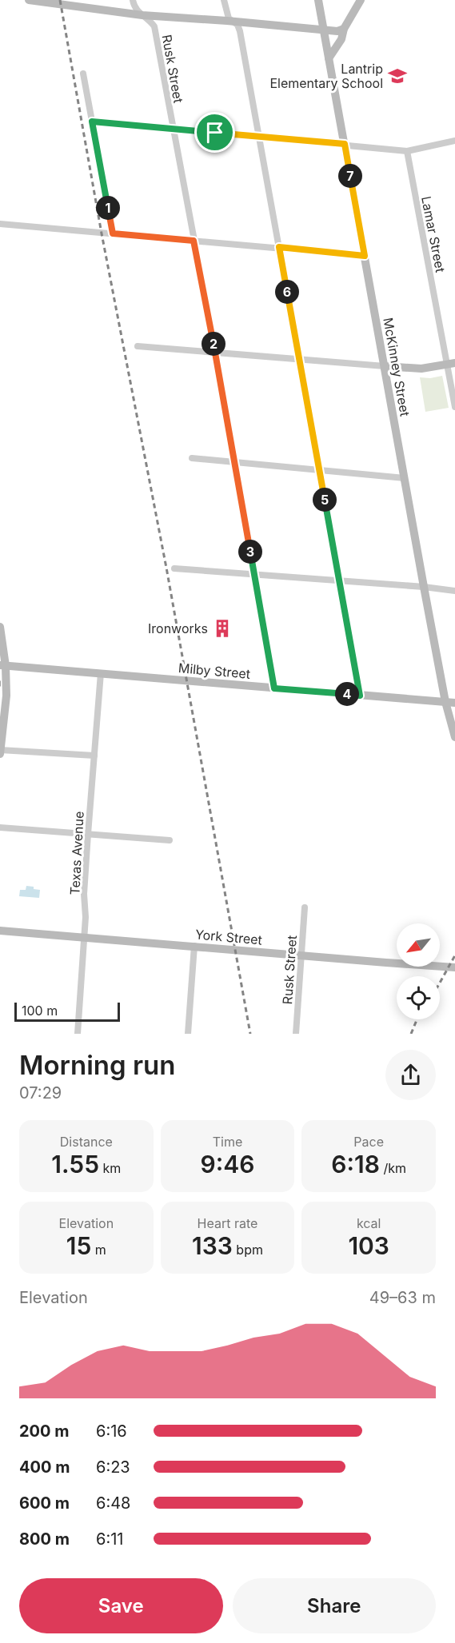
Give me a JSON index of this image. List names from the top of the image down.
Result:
{
  "streets": {
    "street": [
      "Rusk Street",
      "Lamar Street",
      "McKinney Street",
      "Milby Street",
      "Texas Avenue",
      "York Street"
    ]
  },
  "crossings": [
    ["Rusk Street", "Milby Street"],
    ["Rusk Street", "York Street"],
    ["McKinney Street", "Milby Street"],
    ["Milby Street", "Texas Avenue"],
    ["Texas Avenue", "York Street"]
  ],
  "places": {
    "school or university": ["Lantrip Elementary School"],
    "building": ["Ironworks"]
  },
  "scale_bar": "100 m",
  "north": "bottom left",
  "page": {
    "pins": [
      "7",
      "1",
      "6",
      "2",
      "5",
      "3",
      "4"
    ],
    "scale": "100 m",
    "heading": ["Morning run", "07:29"],
    "stats": [
      ["Distance", "1.55 km"],
      ["Time", "9:46"],
      ["Pace", "6:18 /km"],
      ["Elevation", "15 m"],
      ["Heart rate", "133 bpm"],
      ["kcal", "103"]
    ],
    "chart": ["Elevation", "49–63 m"],
    "list": [
      {
        "name": "200 m",
        "note": "6:16"
      },
      {
        "name": "400 m",
        "note": "6:23"
      },
      {
        "name": "600 m",
        "note": "6:48"
      },
      {
        "name": "800 m",
        "note": "6:11"
      }
    ],
    "buttons": ["Save", "Share"]
  }
}
